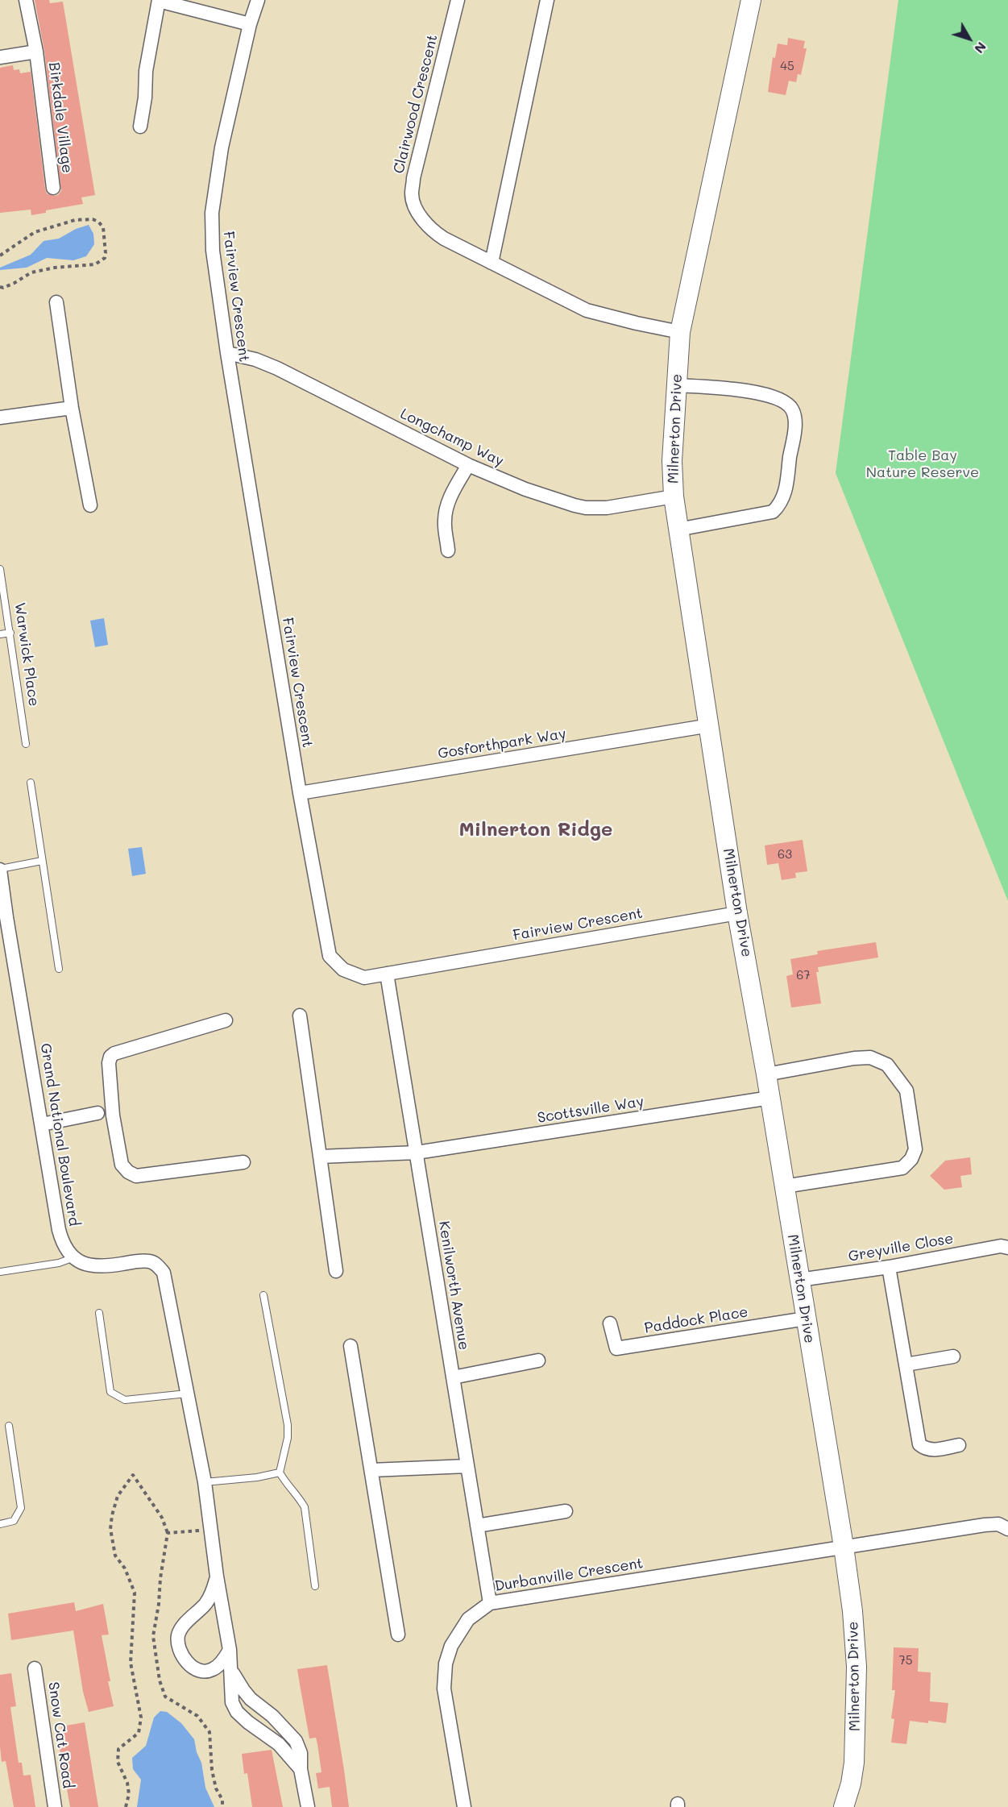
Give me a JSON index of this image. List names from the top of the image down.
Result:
{
  "streets": {
    "street": [
      "Clairwood Crescent",
      "Birkdale Village",
      "Fairview Crescent",
      "Milnerton Drive",
      "Longchamp Way",
      "Gosforthpark Way",
      "Scottsville Way",
      "Grand National Boulevard",
      "Greyville Close",
      "Kenilworth Avenue",
      "Paddock Place",
      "Durbanville Crescent",
      "Snow Cat Road"
    ],
    "lane": ["Warwick Place"]
  },
  "crossings": [
    ["Clairwood Crescent", "Milnerton Drive"],
    ["Fairview Crescent", "Milnerton Drive"],
    ["Fairview Crescent", "Longchamp Way"],
    ["Fairview Crescent", "Gosforthpark Way"],
    ["Fairview Crescent", "Kenilworth Avenue"],
    ["Milnerton Drive", "Longchamp Way"],
    ["Milnerton Drive", "Gosforthpark Way"],
    ["Milnerton Drive", "Scottsville Way"],
    ["Milnerton Drive", "Greyville Close"],
    ["Milnerton Drive", "Paddock Place"],
    ["Milnerton Drive", "Durbanville Crescent"],
    ["Scottsville Way", "Kenilworth Avenue"],
    ["Kenilworth Avenue", "Durbanville Crescent"]
  ],
  "districts": ["Milnerton Ridge"],
  "parks": ["Table Bay Nature Reserve"],
  "house_numbers": [
    "45",
    "63",
    "67",
    "75"
  ],
  "north": "bottom right"
}
